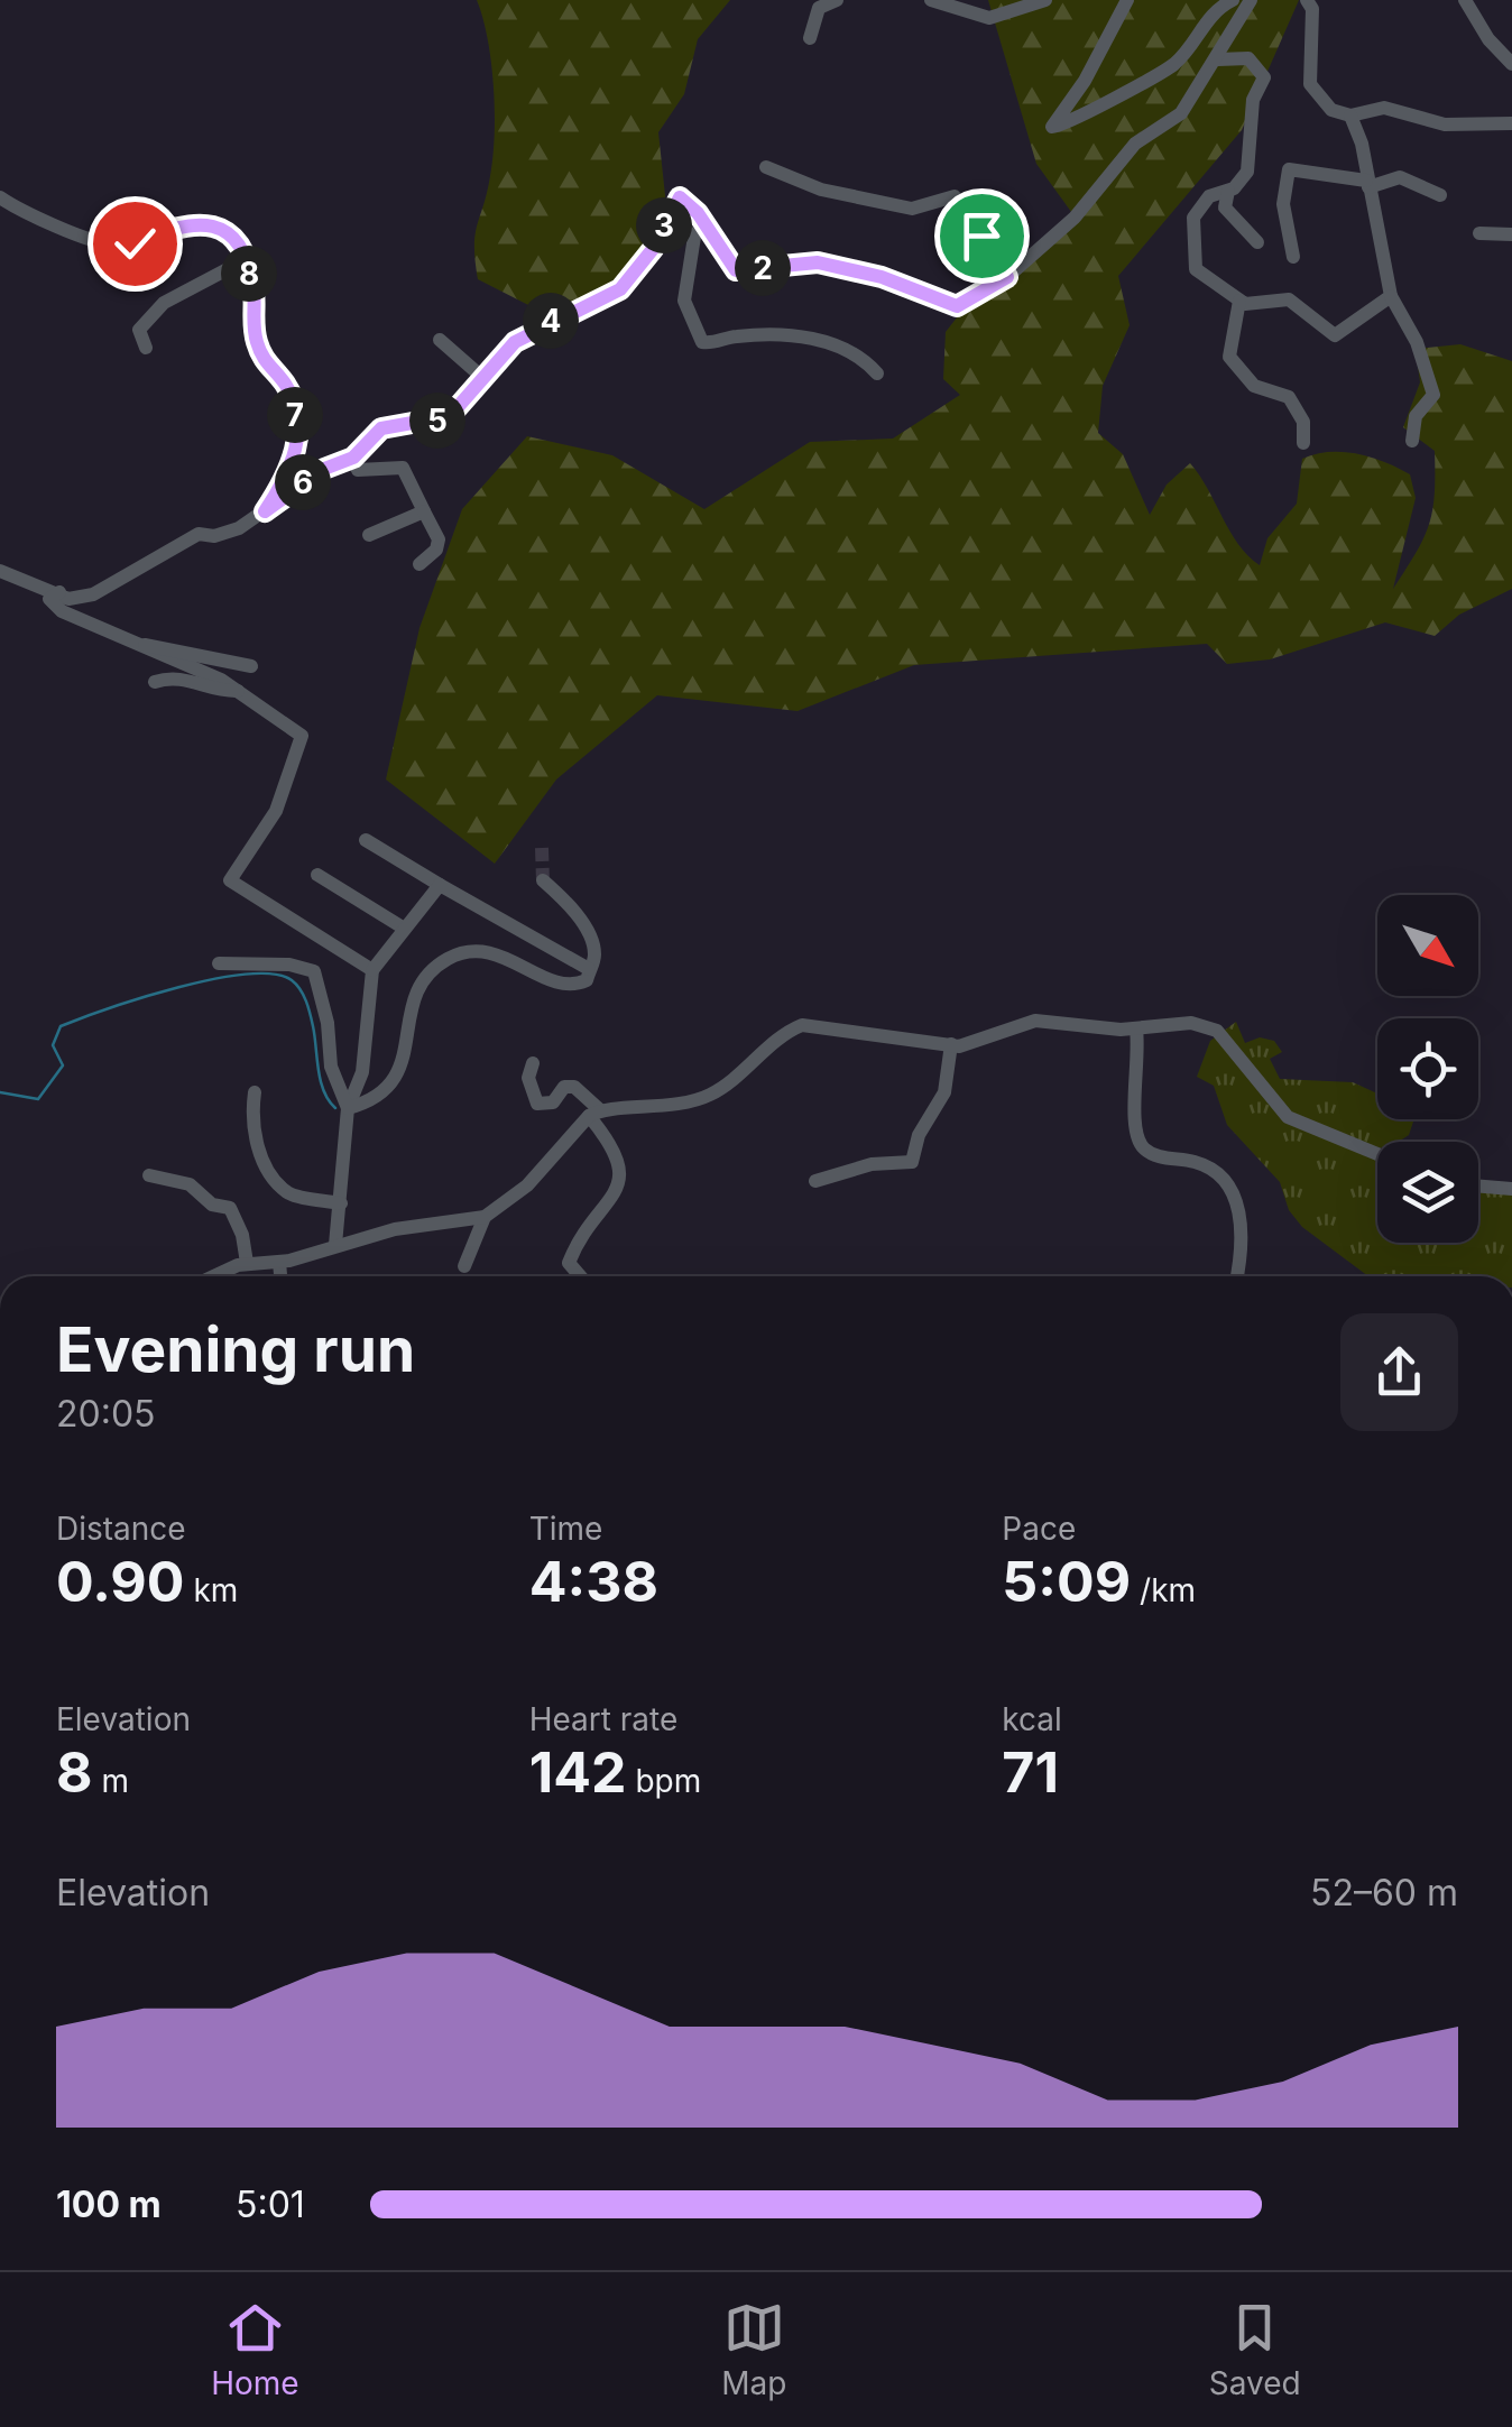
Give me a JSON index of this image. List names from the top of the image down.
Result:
{
  "north": "bottom right",
  "page": {
    "pins": [
      "3",
      "2",
      "8",
      "4",
      "7",
      "5",
      "6"
    ],
    "heading": ["Evening run", "20:05"],
    "stats": [
      ["Distance", "0.90 km"],
      ["Time", "4:38"],
      ["Pace", "5:09 /km"],
      ["Elevation", "8 m"],
      ["Heart rate", "142 bpm"],
      ["kcal", "71"]
    ],
    "chart": ["Elevation", "52–60 m"],
    "list": [
      {
        "name": "100 m",
        "note": "5:01"
      }
    ],
    "tabs": ["Home", "Map", "Saved"]
  }
}
